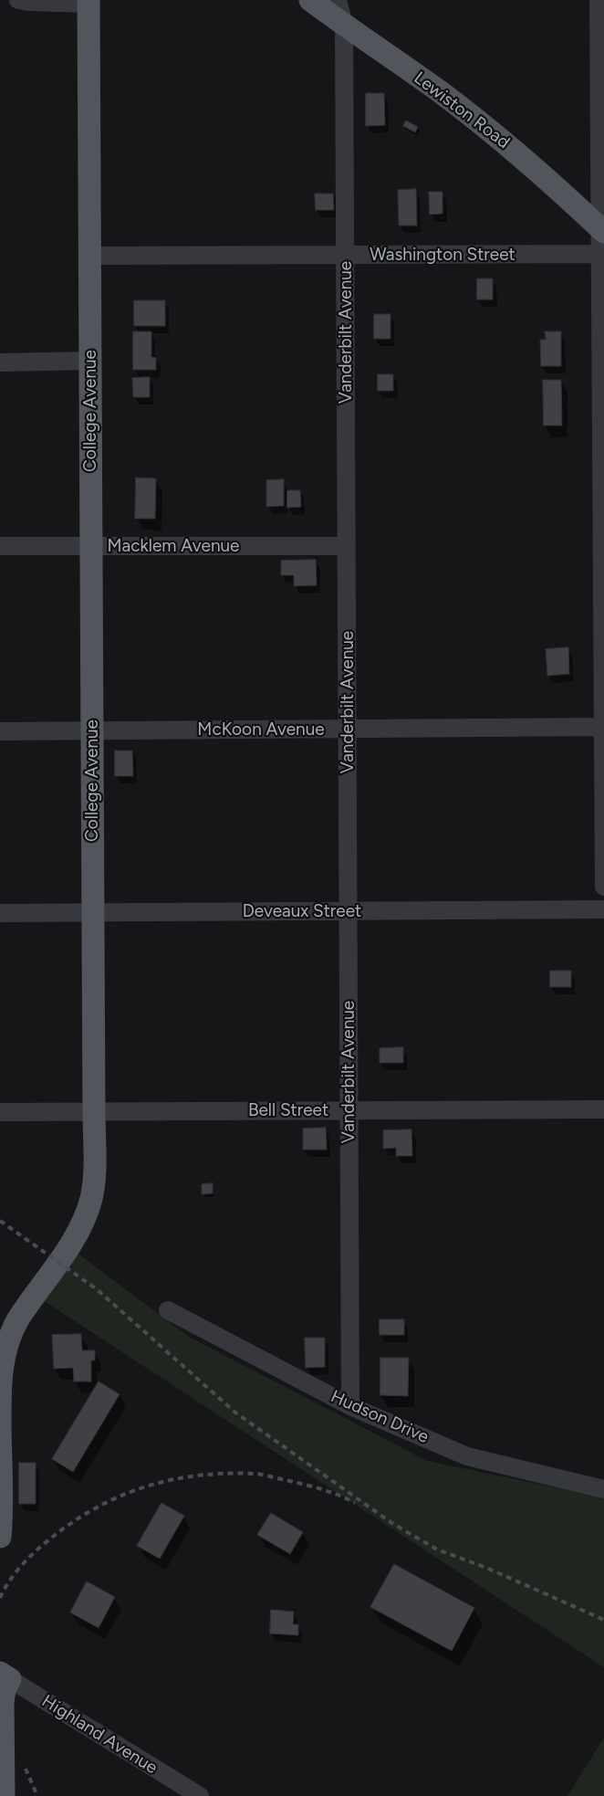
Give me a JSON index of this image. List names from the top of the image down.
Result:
{
  "streets": {
    "main road": ["Lewiston Road", "College Avenue"],
    "street": [
      "Washington Street",
      "Vanderbilt Avenue",
      "Macklem Avenue",
      "McKoon Avenue",
      "Deveaux Street",
      "Bell Street",
      "Hudson Drive",
      "Highland Avenue"
    ]
  },
  "crossings": [
    ["Lewiston Road", "Washington Street"],
    ["Lewiston Road", "Vanderbilt Avenue"],
    ["Washington Street", "Vanderbilt Avenue"],
    ["Washington Street", "College Avenue"],
    ["Vanderbilt Avenue", "Macklem Avenue"],
    ["Vanderbilt Avenue", "McKoon Avenue"],
    ["Vanderbilt Avenue", "Deveaux Street"],
    ["Vanderbilt Avenue", "Bell Street"],
    ["Vanderbilt Avenue", "Hudson Drive"],
    ["College Avenue", "Macklem Avenue"],
    ["College Avenue", "McKoon Avenue"],
    ["College Avenue", "Deveaux Street"],
    ["College Avenue", "Bell Street"]
  ]
}
